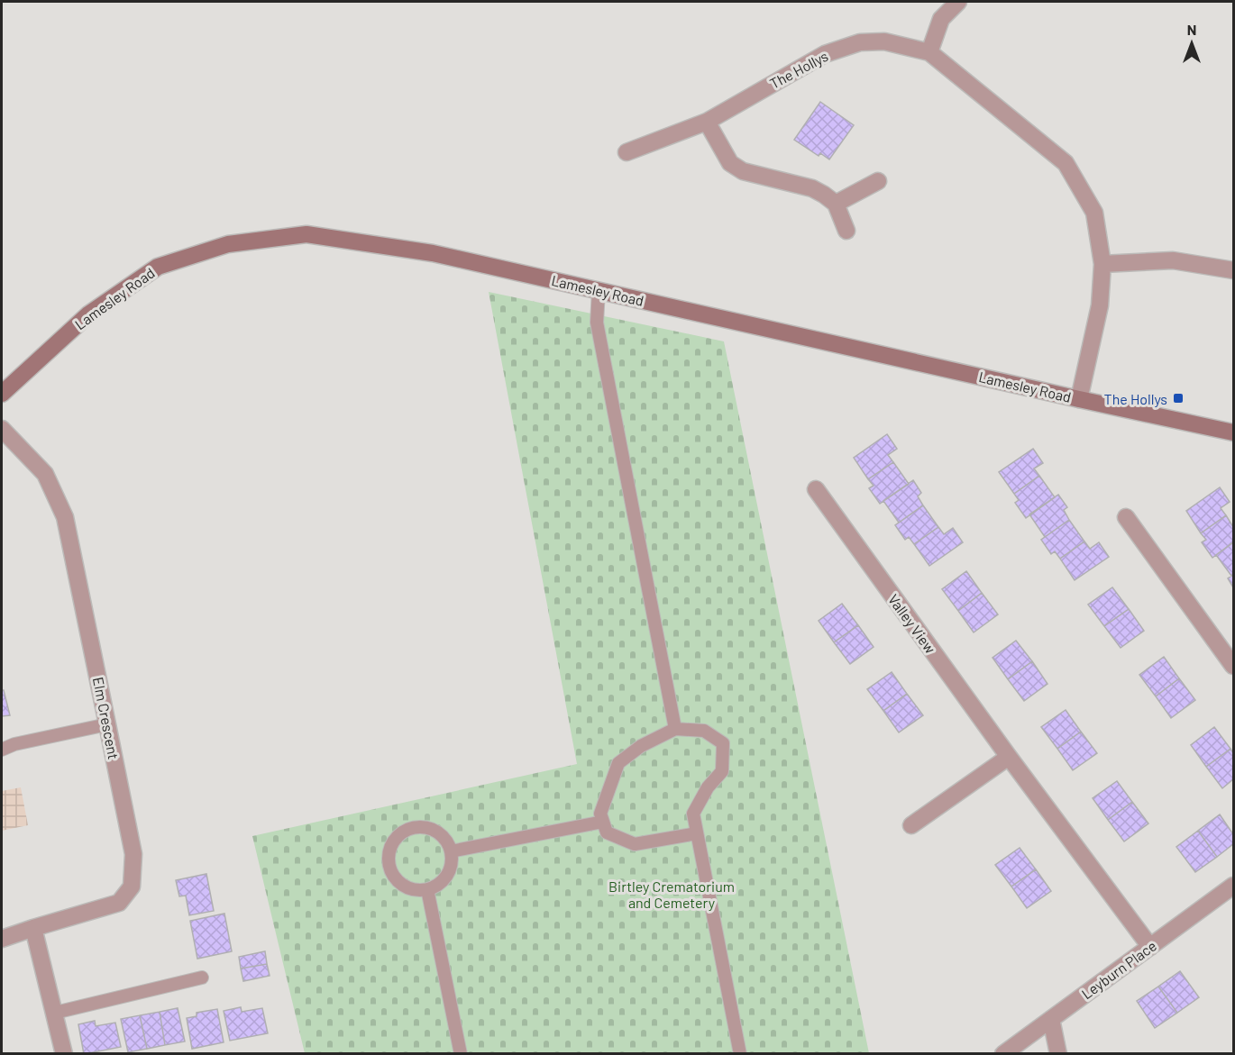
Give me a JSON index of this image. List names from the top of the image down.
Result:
{
  "streets": {
    "street": [
      "The Hollys",
      "Lamesley Road",
      "Valley View",
      "Elm Crescent",
      "Leyburn Place"
    ]
  },
  "crossings": [
    ["The Hollys", "Lamesley Road"],
    ["Valley View", "Leyburn Place"]
  ],
  "parks": ["Birtley Crematorium and Cemetery"],
  "places": {
    "transit": ["The Hollys"]
  },
  "north": "top"
}
